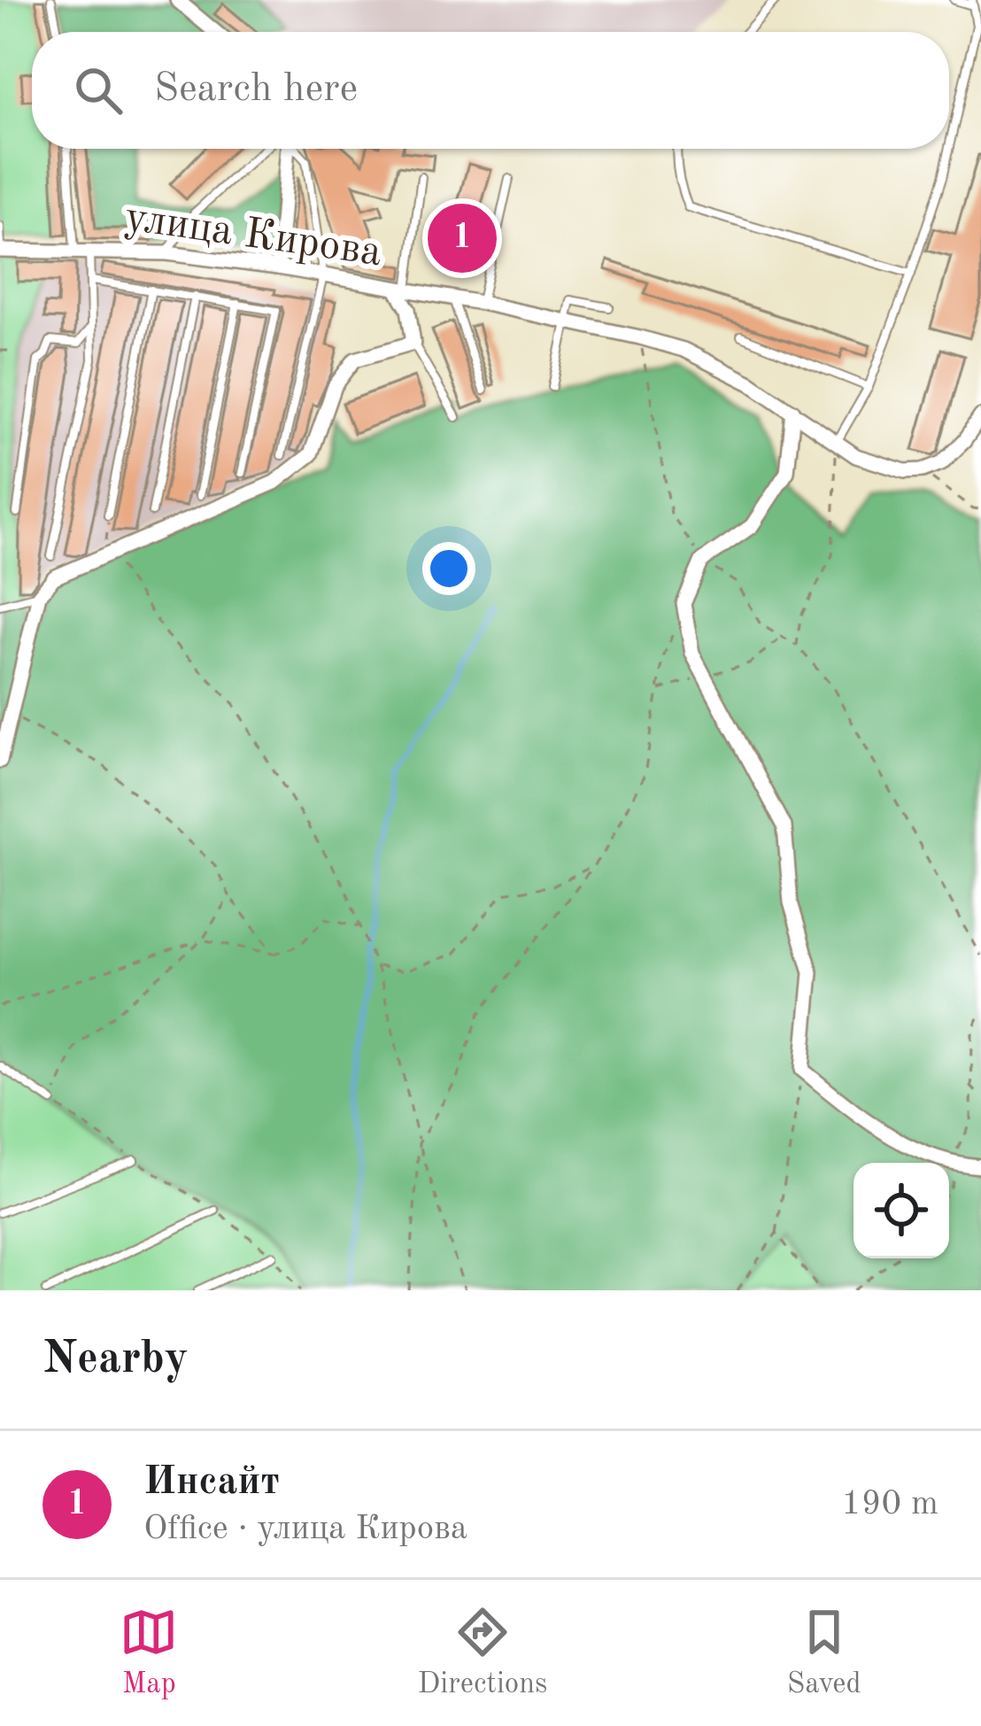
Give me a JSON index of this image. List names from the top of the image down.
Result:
{
  "streets": {
    "street": ["улица Кирова"]
  },
  "page": {
    "search": "Search here",
    "pins": "1",
    "heading": "Nearby",
    "list": [
      {
        "mark": "1",
        "name": "Инсайт",
        "note": "Office · улица Кирова",
        "value": "190 m"
      }
    ],
    "nav": ["Map", "Directions", "Saved"]
  }
}
